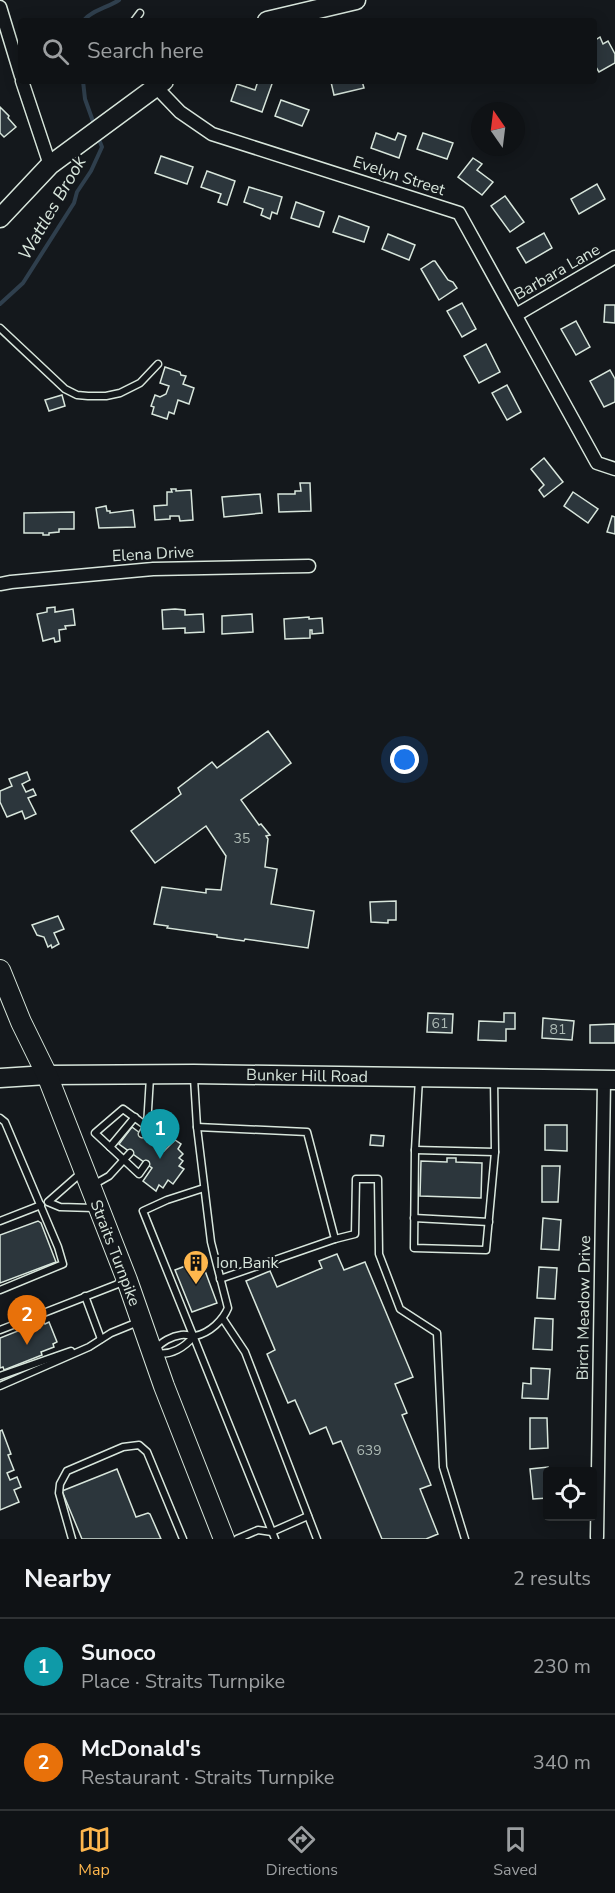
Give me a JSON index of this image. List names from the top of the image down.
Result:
{
  "streets": {
    "main road": ["Bunker Hill Road", "Straits Turnpike"],
    "street": [
      "Evelyn Street",
      "Barbara Lane",
      "Elena Drive",
      "Birch Meadow Drive"
    ]
  },
  "crossings": [
    ["Evelyn Street", "Barbara Lane"],
    ["Bunker Hill Road", "Straits Turnpike"],
    ["Bunker Hill Road", "Birch Meadow Drive"]
  ],
  "water": ["Wattles Brook"],
  "places": {
    "building": ["Ion Bank"]
  },
  "house_numbers": [
    "35",
    "61",
    "81",
    "639"
  ],
  "north": "top",
  "page": {
    "search": "Search here",
    "pins": ["1", "2"],
    "heading": ["Nearby", "2 results"],
    "list": [
      {
        "mark": "1",
        "name": "Sunoco",
        "note": "Place · Straits Turnpike",
        "value": "230 m"
      },
      {
        "mark": "2",
        "name": "McDonald's",
        "note": "Restaurant · Straits Turnpike",
        "value": "340 m"
      }
    ],
    "nav": ["Map", "Directions", "Saved"]
  }
}
